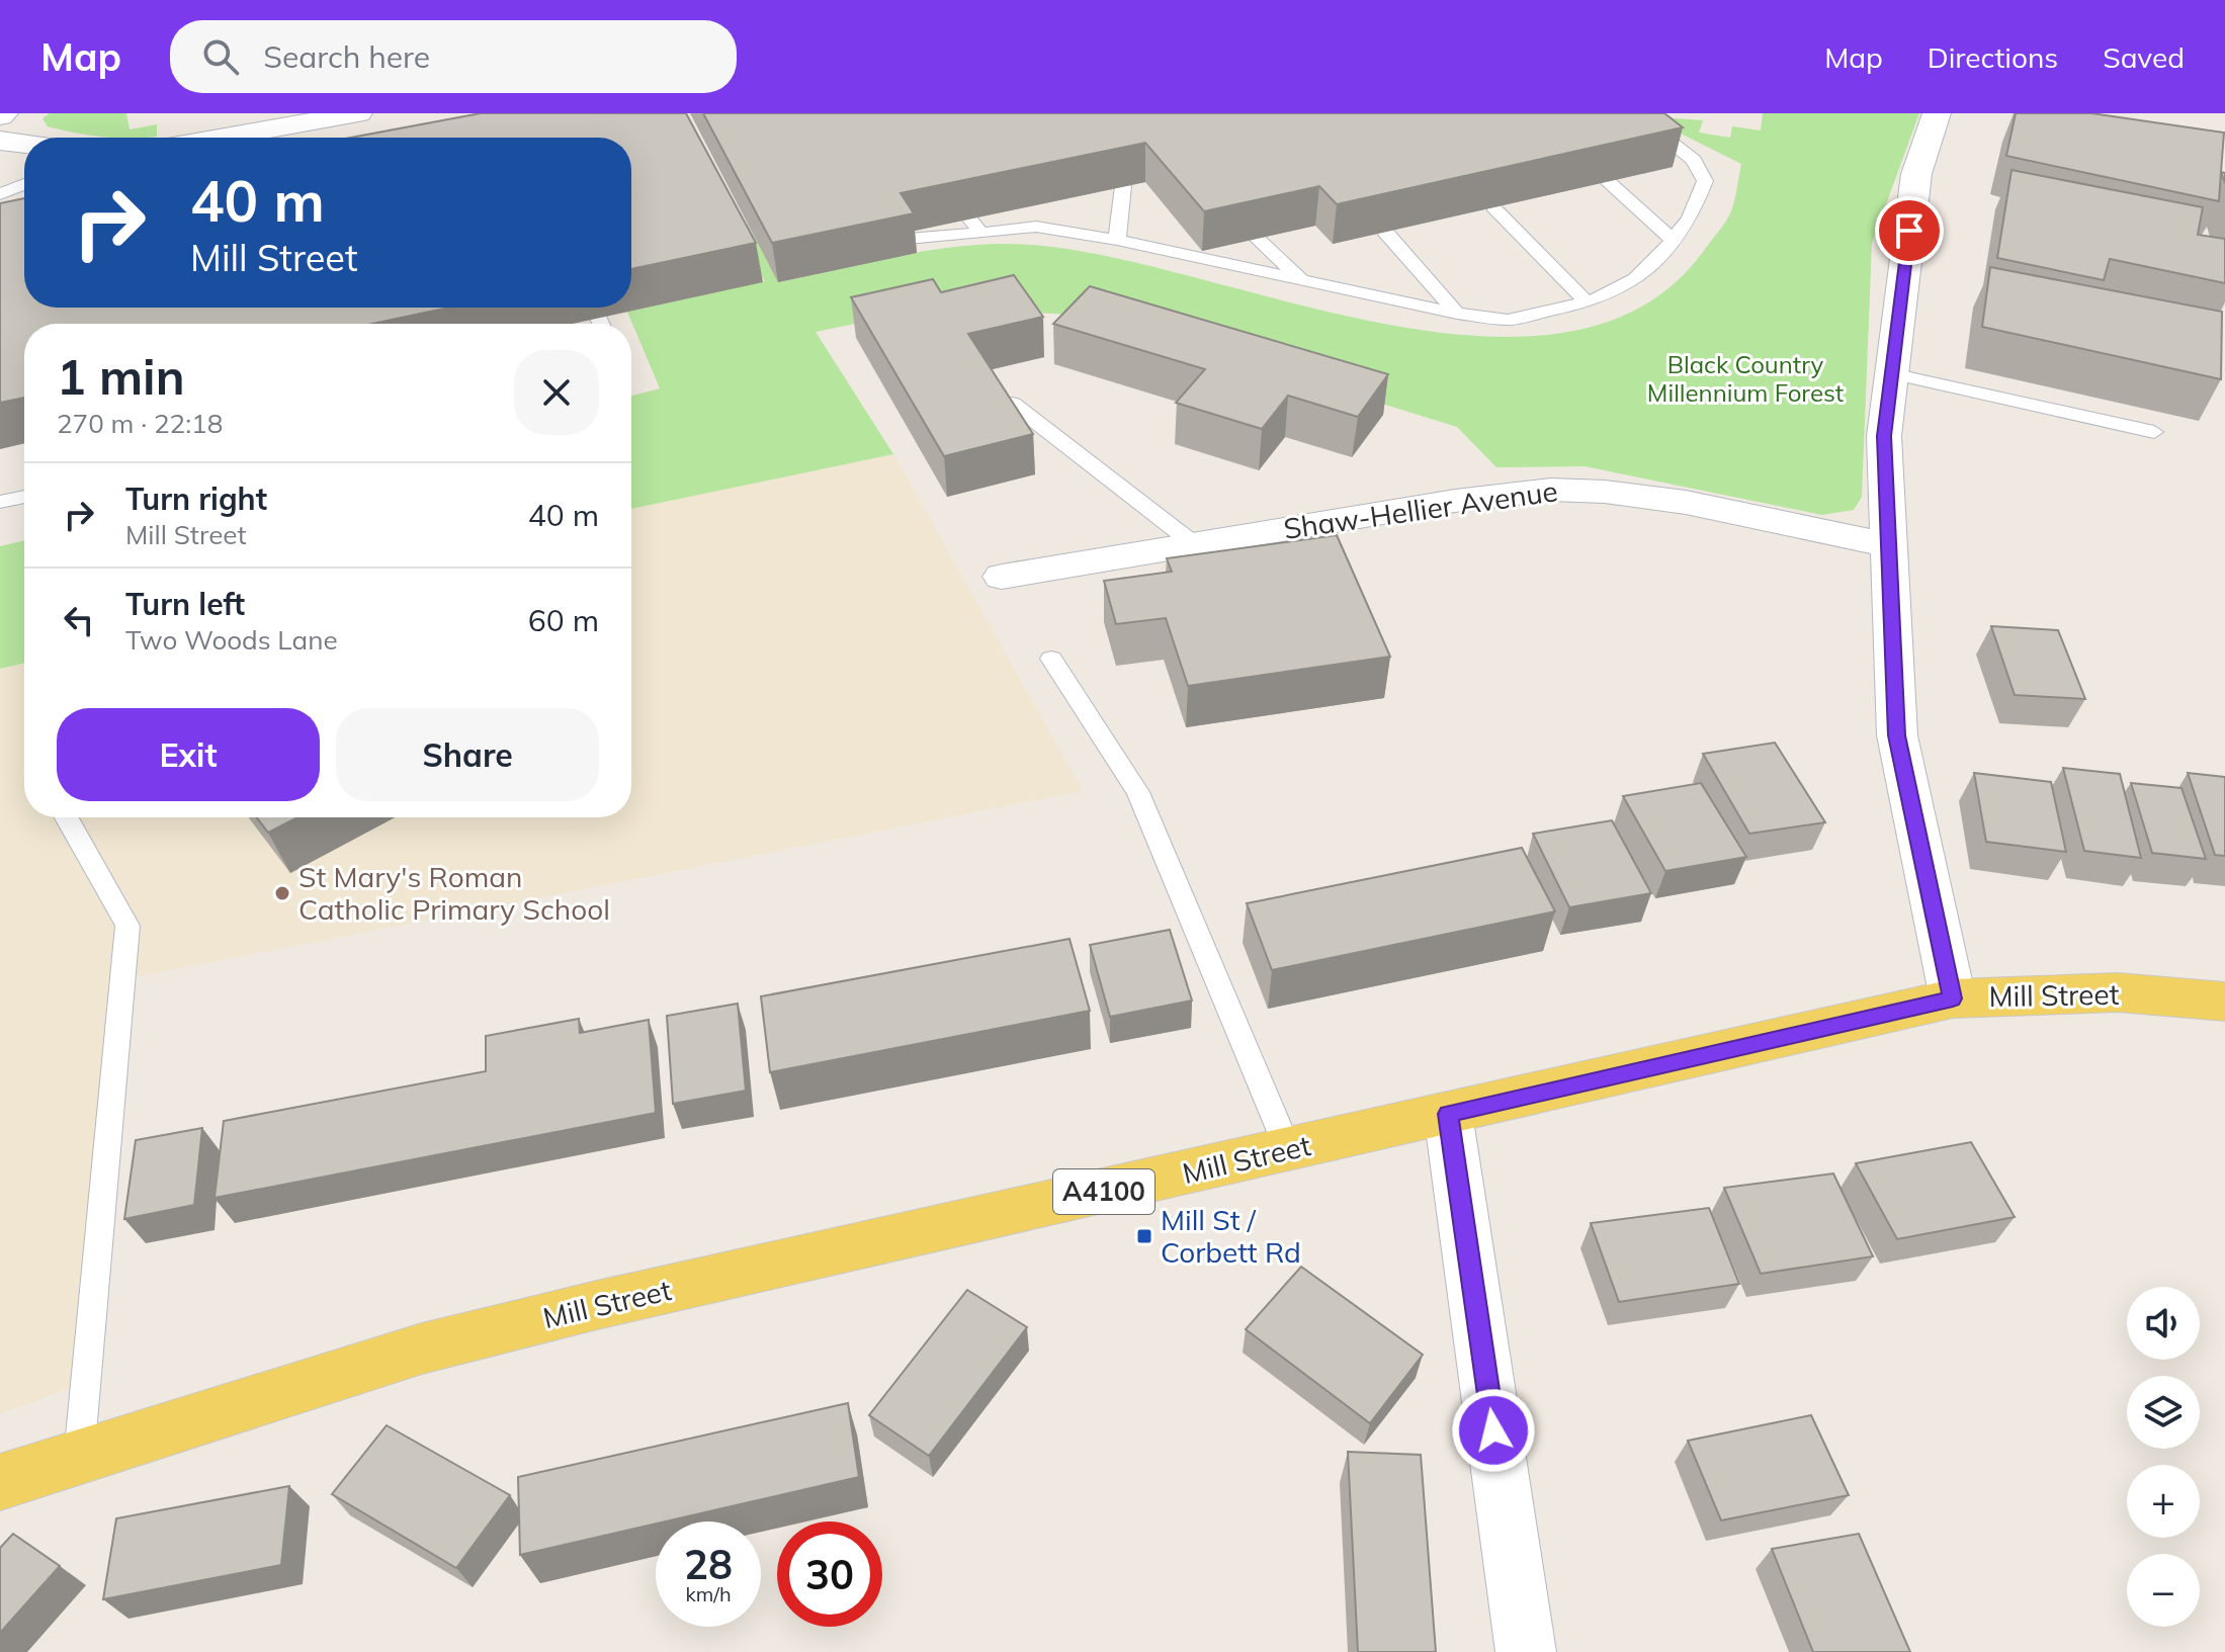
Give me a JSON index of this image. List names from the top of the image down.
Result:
{
  "streets": {
    "main road": ["Mill Street", "A4100"],
    "street": ["Shaw-Hellier Avenue"]
  },
  "parks": ["Black Country Millennium Forest"],
  "places": {
    "other": ["St Mary's Roman Catholic Primary School"],
    "transit": ["Mill St / Corbett Rd"]
  },
  "page": {
    "header": "Map",
    "search": "Search here",
    "nav": ["Map", "Directions", "Saved"],
    "turn": ["40 m", "Mill Street"],
    "heading": ["1 min", "270 m · 22:18"],
    "list": [
      {
        "name": "Turn right",
        "note": "Mill Street",
        "value": "40 m"
      },
      {
        "name": "Turn left",
        "note": "Two Woods Lane",
        "value": "60 m"
      }
    ],
    "buttons": ["Exit", "Share"],
    "map_buttons": ["+", "−"],
    "speed": "28 km/h",
    "limit": "30"
  }
}
